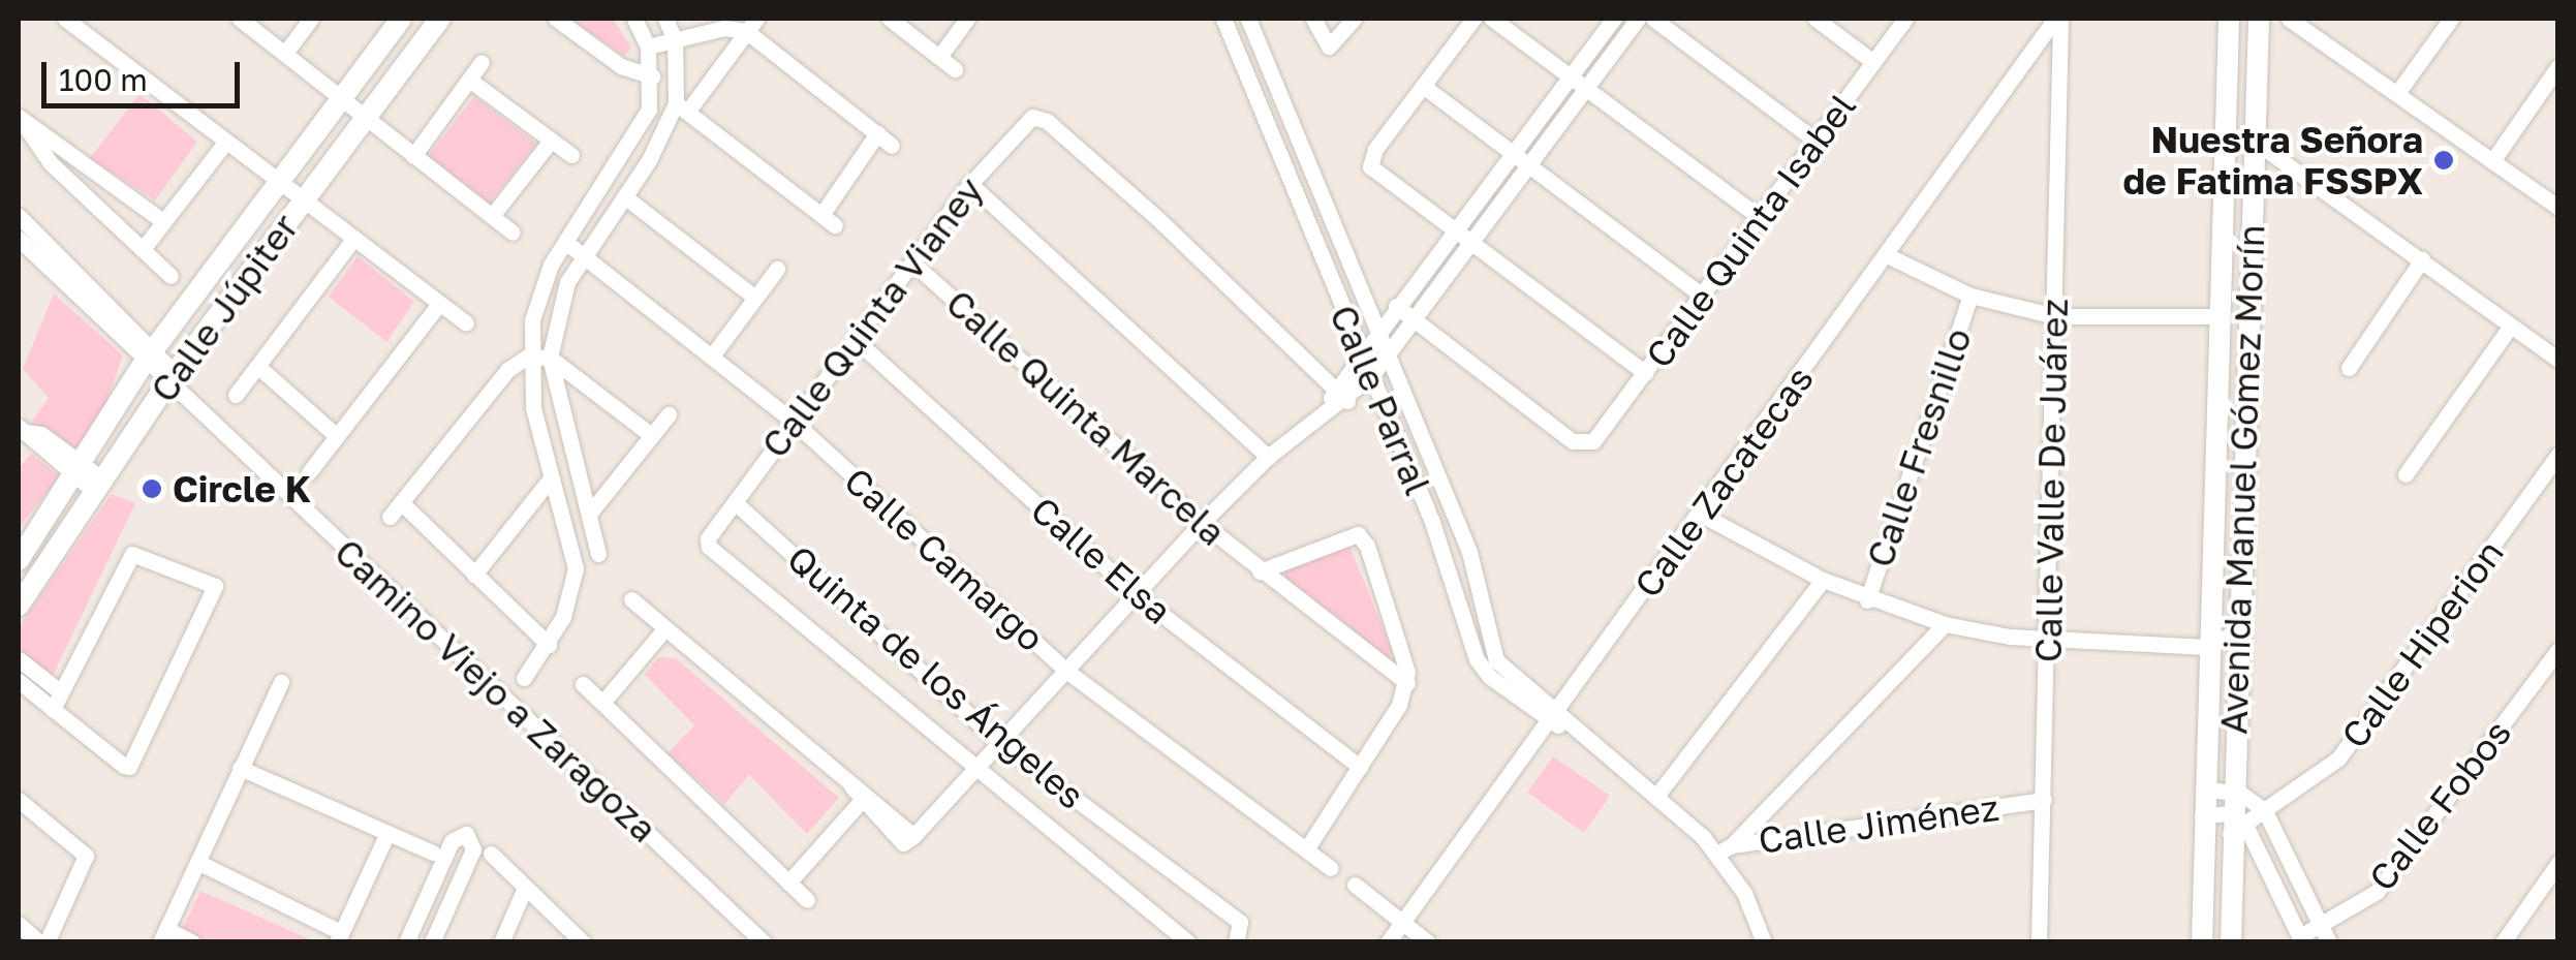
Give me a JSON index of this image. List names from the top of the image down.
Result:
{
  "streets": {
    "main road": ["Calle Júpiter", "Avenida Manuel Gómez Morín"],
    "street": [
      "Calle Quinta Isabel",
      "Calle Quinta Vianey",
      "Calle Parral",
      "Calle Quinta Marcela",
      "Calle Fresnillo",
      "Calle Valle De Juárez",
      "Calle Zacatecas",
      "Calle Camargo",
      "Calle Elsa",
      "Calle Hiperion",
      "Quinta de los Ángeles",
      "Camino Viejo a Zaragoza",
      "Calle Fobos",
      "Calle Jiménez"
    ]
  },
  "crossings": [
    ["Calle Júpiter", "Camino Viejo a Zaragoza"],
    ["Calle Quinta Vianey", "Calle Quinta Marcela"],
    ["Calle Quinta Vianey", "Calle Camargo"],
    ["Calle Quinta Vianey", "Calle Elsa"],
    ["Calle Quinta Vianey", "Quinta de los Ángeles"],
    ["Calle Parral", "Calle Zacatecas"],
    ["Calle Parral", "Calle Jiménez"],
    ["Avenida Manuel Gómez Morín", "Calle Hiperion"],
    ["Calle Valle De Juárez", "Calle Zacatecas"],
    ["Calle Valle De Juárez", "Calle Jiménez"]
  ],
  "places": ["Nuestra Señora de Fatima FSSPX", "Circle K"],
  "scale_bar": "100 m"
}
